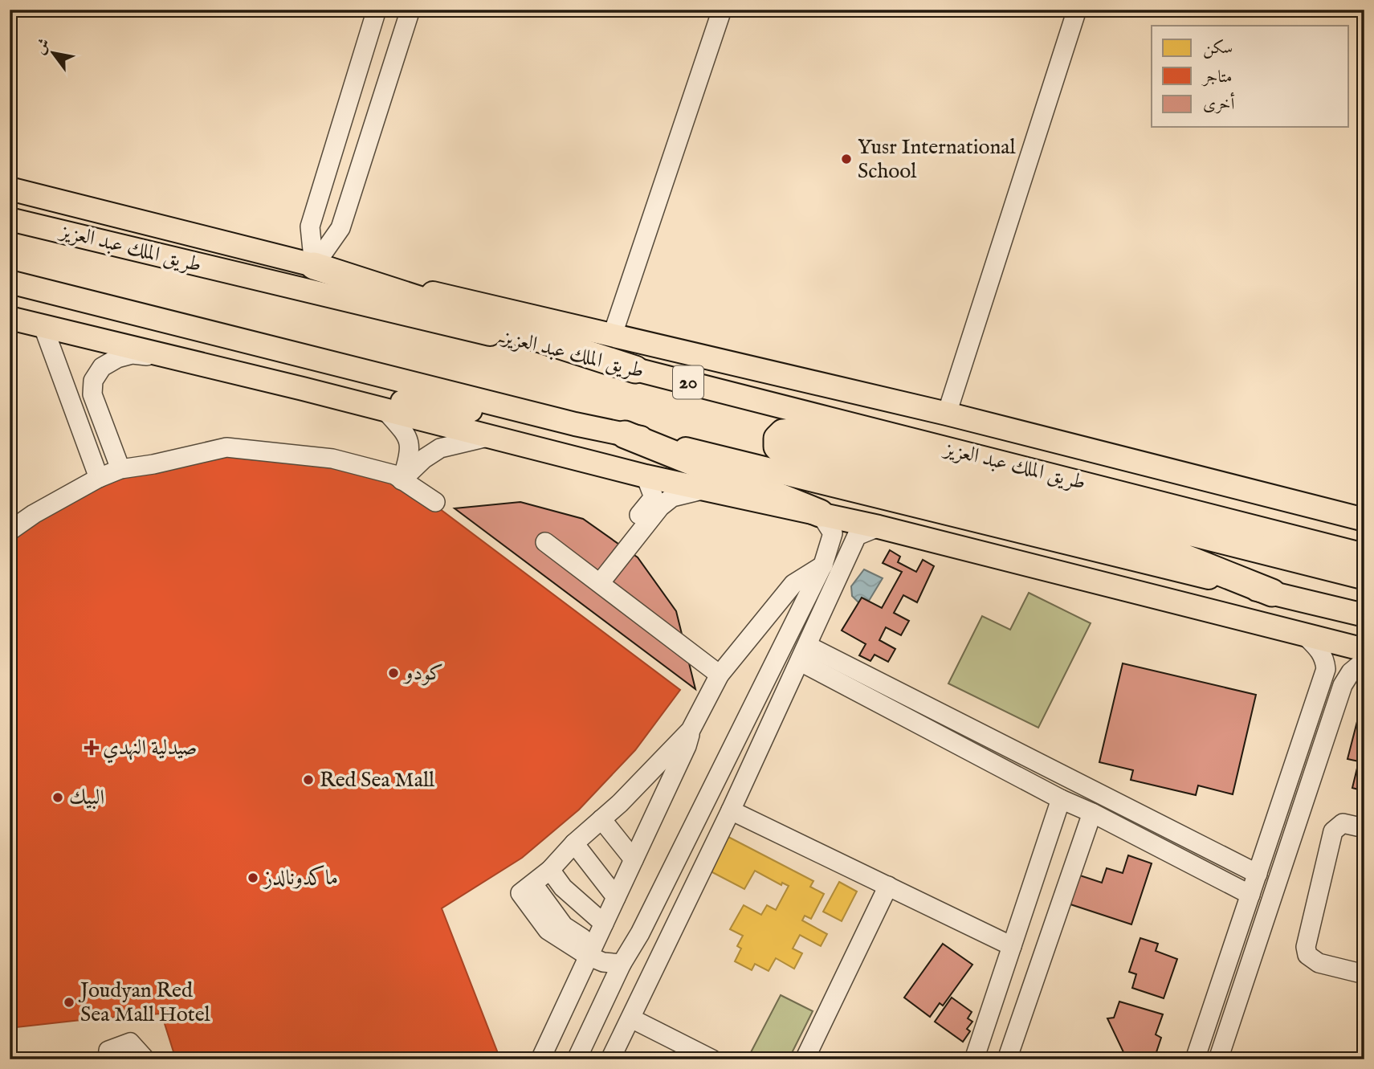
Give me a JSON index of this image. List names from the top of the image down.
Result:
{
  "streets": {
    "main road": ["طريق الملك عبد العزيز", "20"]
  },
  "places": {
    "other": [
      "Yusr International School",
      "كودو",
      "Red Sea Mall",
      "البيك",
      "ماكدونالدز",
      "Joudyan Red Sea Mall Hotel"
    ],
    "health": ["صيدلية النهدي"]
  },
  "legend": ["سكن", "متاجر", "أخرى"],
  "north": "top left"
}
